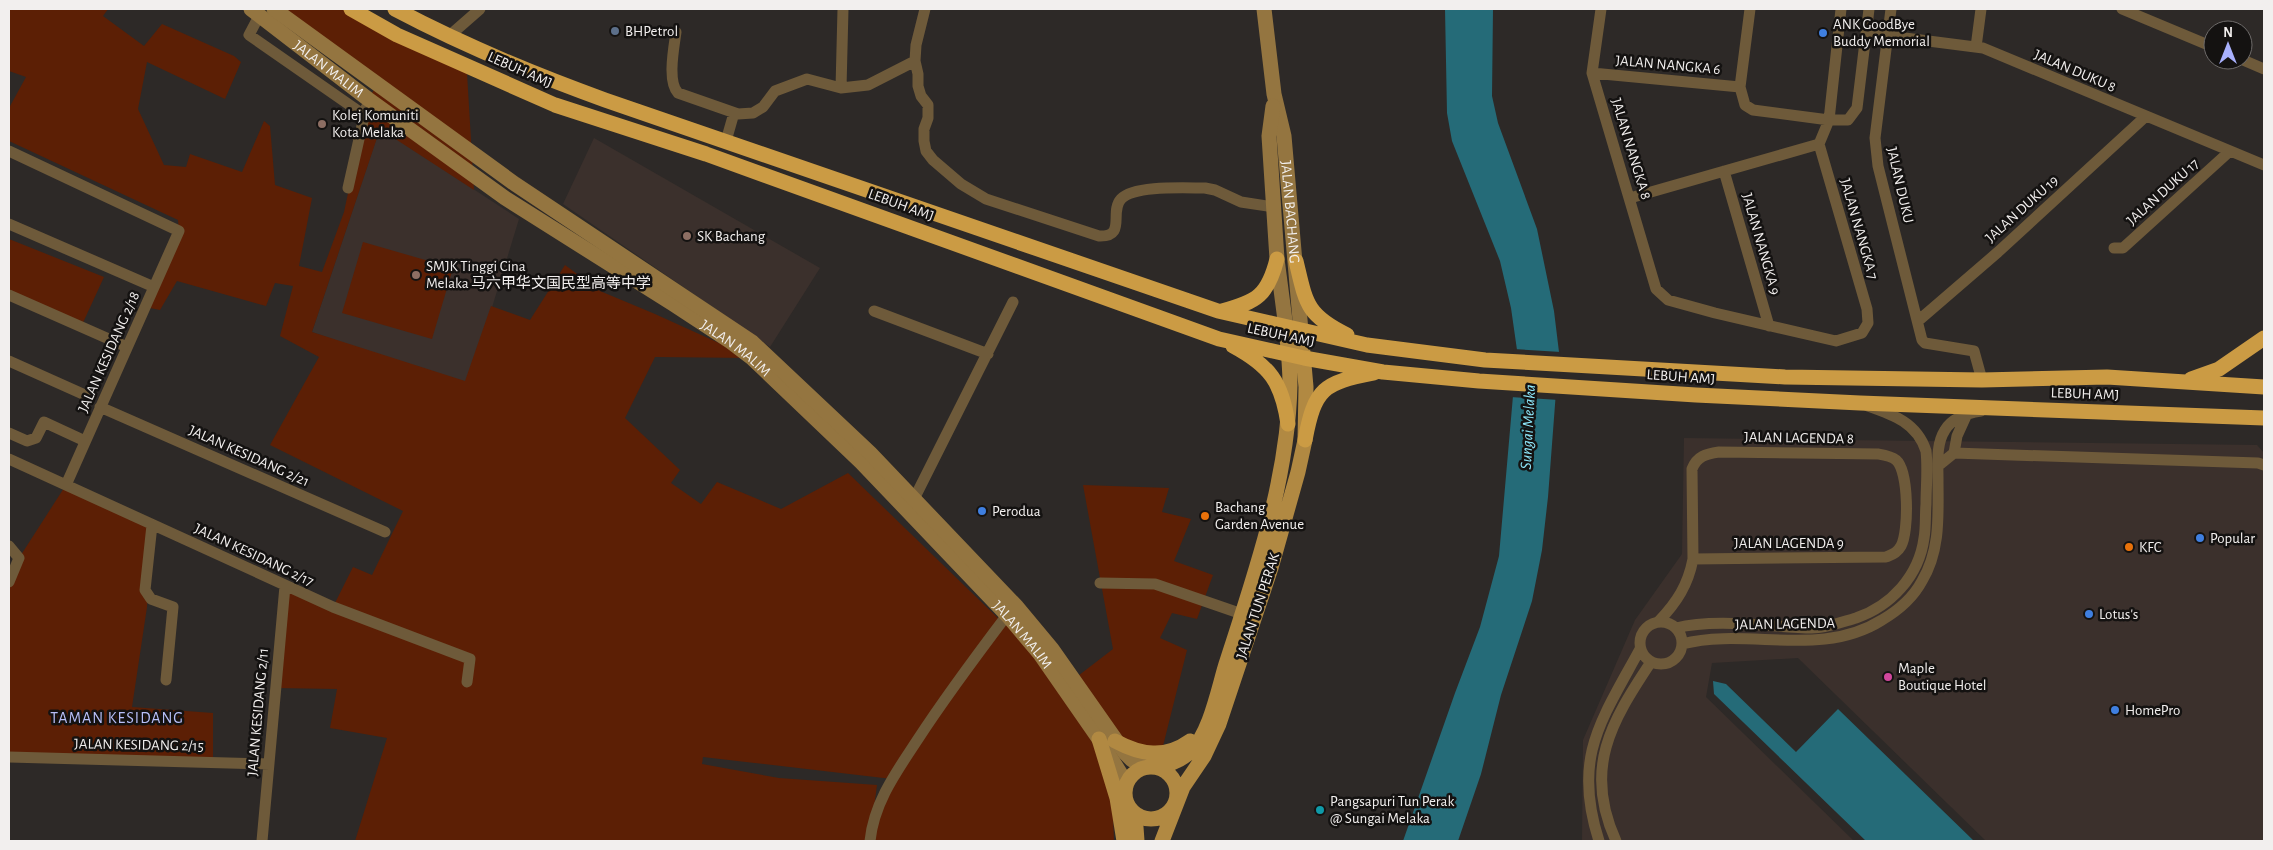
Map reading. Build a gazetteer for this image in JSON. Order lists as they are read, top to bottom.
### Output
{
  "streets": {
    "highway": ["LEBUH AMJ"],
    "main road": ["JALAN MALIM", "JALAN BACHANG", "JALAN TUN PERAK"],
    "street": [
      "JALAN NANGKA 6",
      "JALAN DUKU 8",
      "JALAN NANGKA 8",
      "JALAN DUKU",
      "JALAN DUKU 17",
      "JALAN DUKU 19",
      "JALAN NANGKA 7",
      "JALAN NANGKA 9",
      "JALAN KESIDANG 2/18",
      "JALAN LAGENDA 8",
      "JALAN KESIDANG 2/21",
      "JALAN LAGENDA 9",
      "JALAN KESIDANG 2/17",
      "JALAN LAGENDA",
      "JALAN KESIDANG 2/11",
      "JALAN KESIDANG 2/15"
    ]
  },
  "crossings": [
    ["JALAN NANGKA 6", "JALAN NANGKA 8"],
    ["JALAN MALIM", "JALAN TUN PERAK"],
    ["LEBUH AMJ", "JALAN DUKU"],
    ["LEBUH AMJ", "JALAN BACHANG"],
    ["LEBUH AMJ", "JALAN TUN PERAK"],
    ["LEBUH AMJ", "JALAN LAGENDA"],
    ["JALAN DUKU 8", "JALAN DUKU"],
    ["JALAN DUKU 8", "JALAN DUKU 17"],
    ["JALAN DUKU 8", "JALAN DUKU 19"],
    ["JALAN NANGKA 8", "JALAN NANGKA 7"],
    ["JALAN NANGKA 8", "JALAN NANGKA 9"],
    ["JALAN DUKU", "JALAN DUKU 19"],
    ["JALAN BACHANG", "JALAN TUN PERAK"],
    ["JALAN NANGKA 7", "JALAN NANGKA 9"],
    ["JALAN KESIDANG 2/18", "JALAN KESIDANG 2/21"],
    ["JALAN KESIDANG 2/18", "JALAN KESIDANG 2/17"],
    ["JALAN LAGENDA 8", "JALAN LAGENDA 9"],
    ["JALAN KESIDANG 2/17", "JALAN KESIDANG 2/11"],
    ["JALAN KESIDANG 2/11", "JALAN KESIDANG 2/15"]
  ],
  "districts": ["TAMAN KESIDANG"],
  "water": ["Sungai Melaka"],
  "places": [
    "BHPetrol",
    "ANK GoodBye Buddy Memorial",
    "Kolej Komuniti Kota Melaka",
    "SK Bachang",
    "SMJK Tinggi Cina Melaka 马六甲华文国民型高等中学",
    "Perodua",
    "Bachang Garden Avenue",
    "Popular",
    "KFC",
    "Lotus's",
    "Maple Boutique Hotel",
    "HomePro",
    "Pangsapuri Tun Perak @ Sungai Melaka"
  ],
  "north": "top"
}
